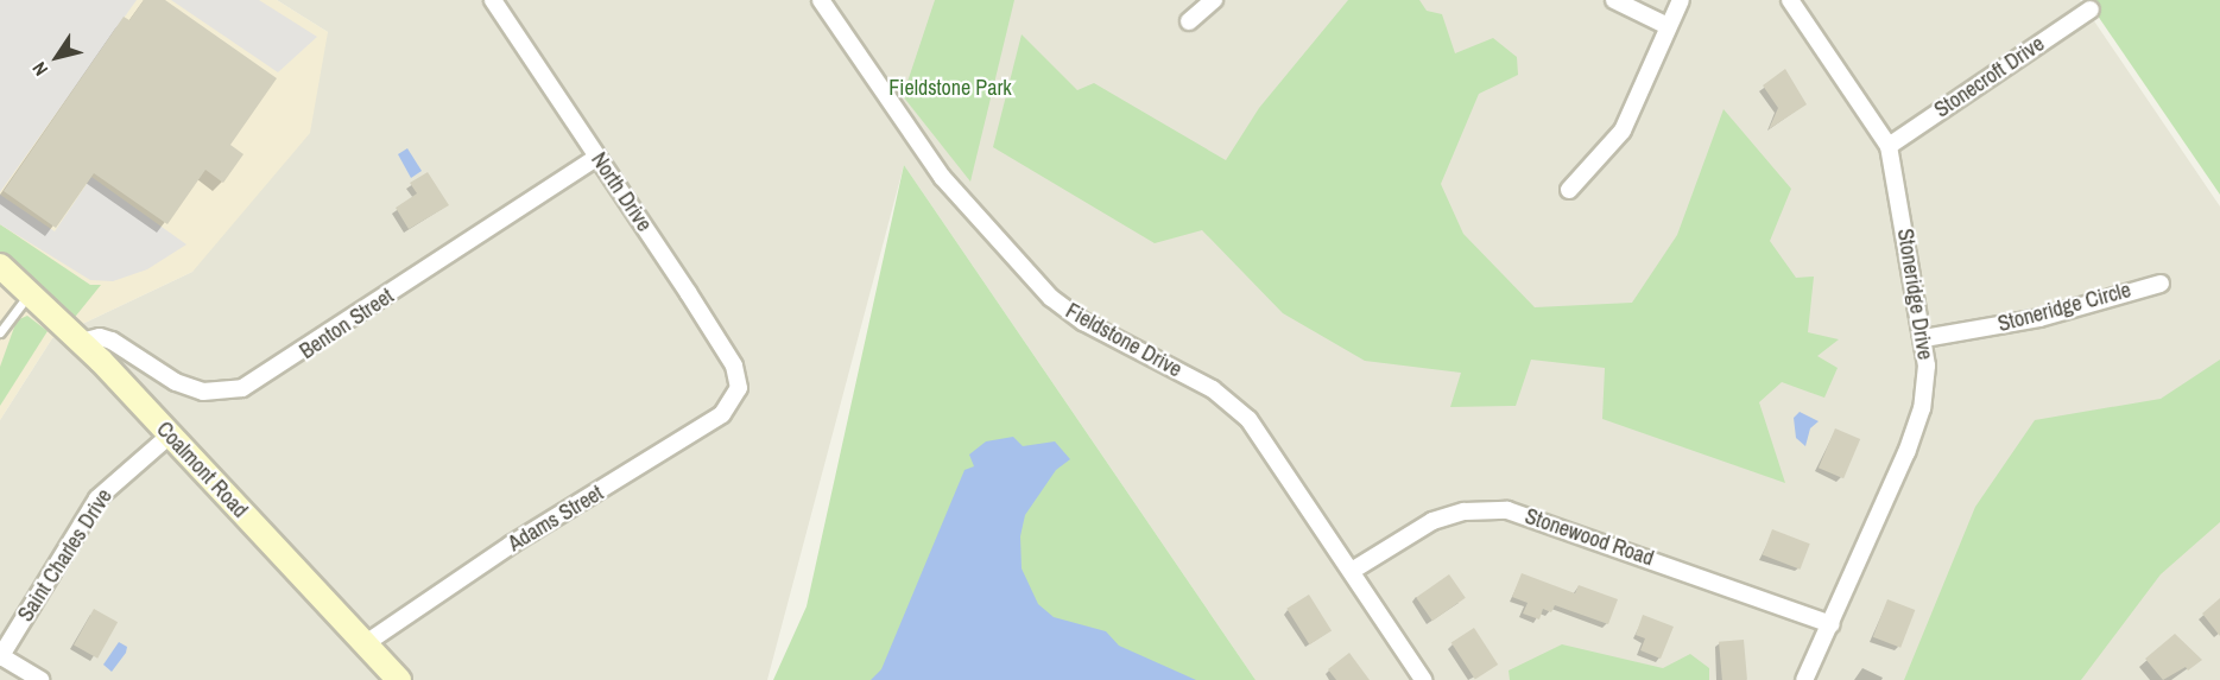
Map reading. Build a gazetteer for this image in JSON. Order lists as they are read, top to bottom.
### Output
{
  "streets": {
    "street": [
      "Stonecroft Drive",
      "North Drive",
      "Stoneridge Drive",
      "Stoneridge Circle",
      "Benton Street",
      "Fieldstone Drive",
      "Coalmont Road",
      "Adams Street",
      "Stonewood Road",
      "Saint Charles Drive"
    ]
  },
  "crossings": [
    ["Stonecroft Drive", "Stoneridge Drive"],
    ["North Drive", "Benton Street"],
    ["North Drive", "Adams Street"],
    ["Stoneridge Drive", "Stoneridge Circle"],
    ["Stoneridge Drive", "Stonewood Road"],
    ["Benton Street", "Coalmont Road"],
    ["Fieldstone Drive", "Stonewood Road"],
    ["Coalmont Road", "Adams Street"],
    ["Coalmont Road", "Saint Charles Drive"]
  ],
  "parks": ["Fieldstone Park"],
  "north": "bottom left"
}
